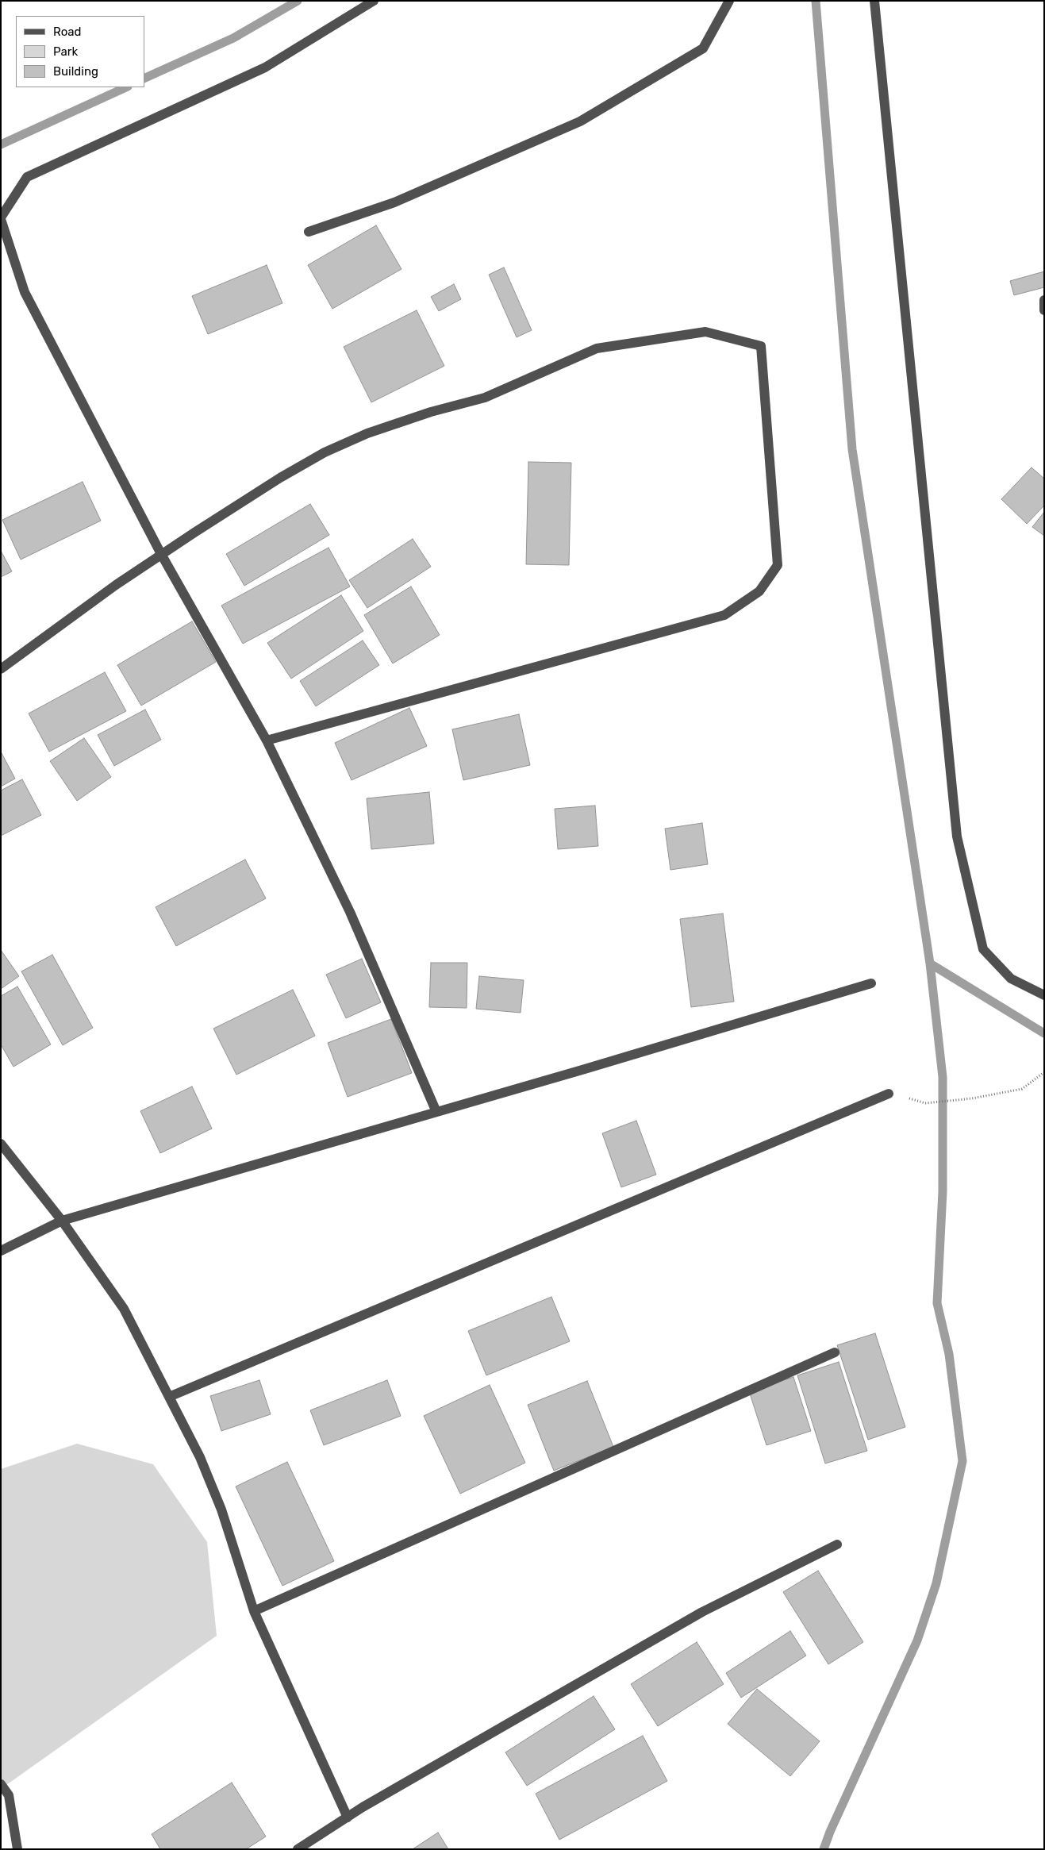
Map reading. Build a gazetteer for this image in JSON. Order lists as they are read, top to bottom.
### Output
{
  "legend": ["Road", "Park", "Building"]
}
